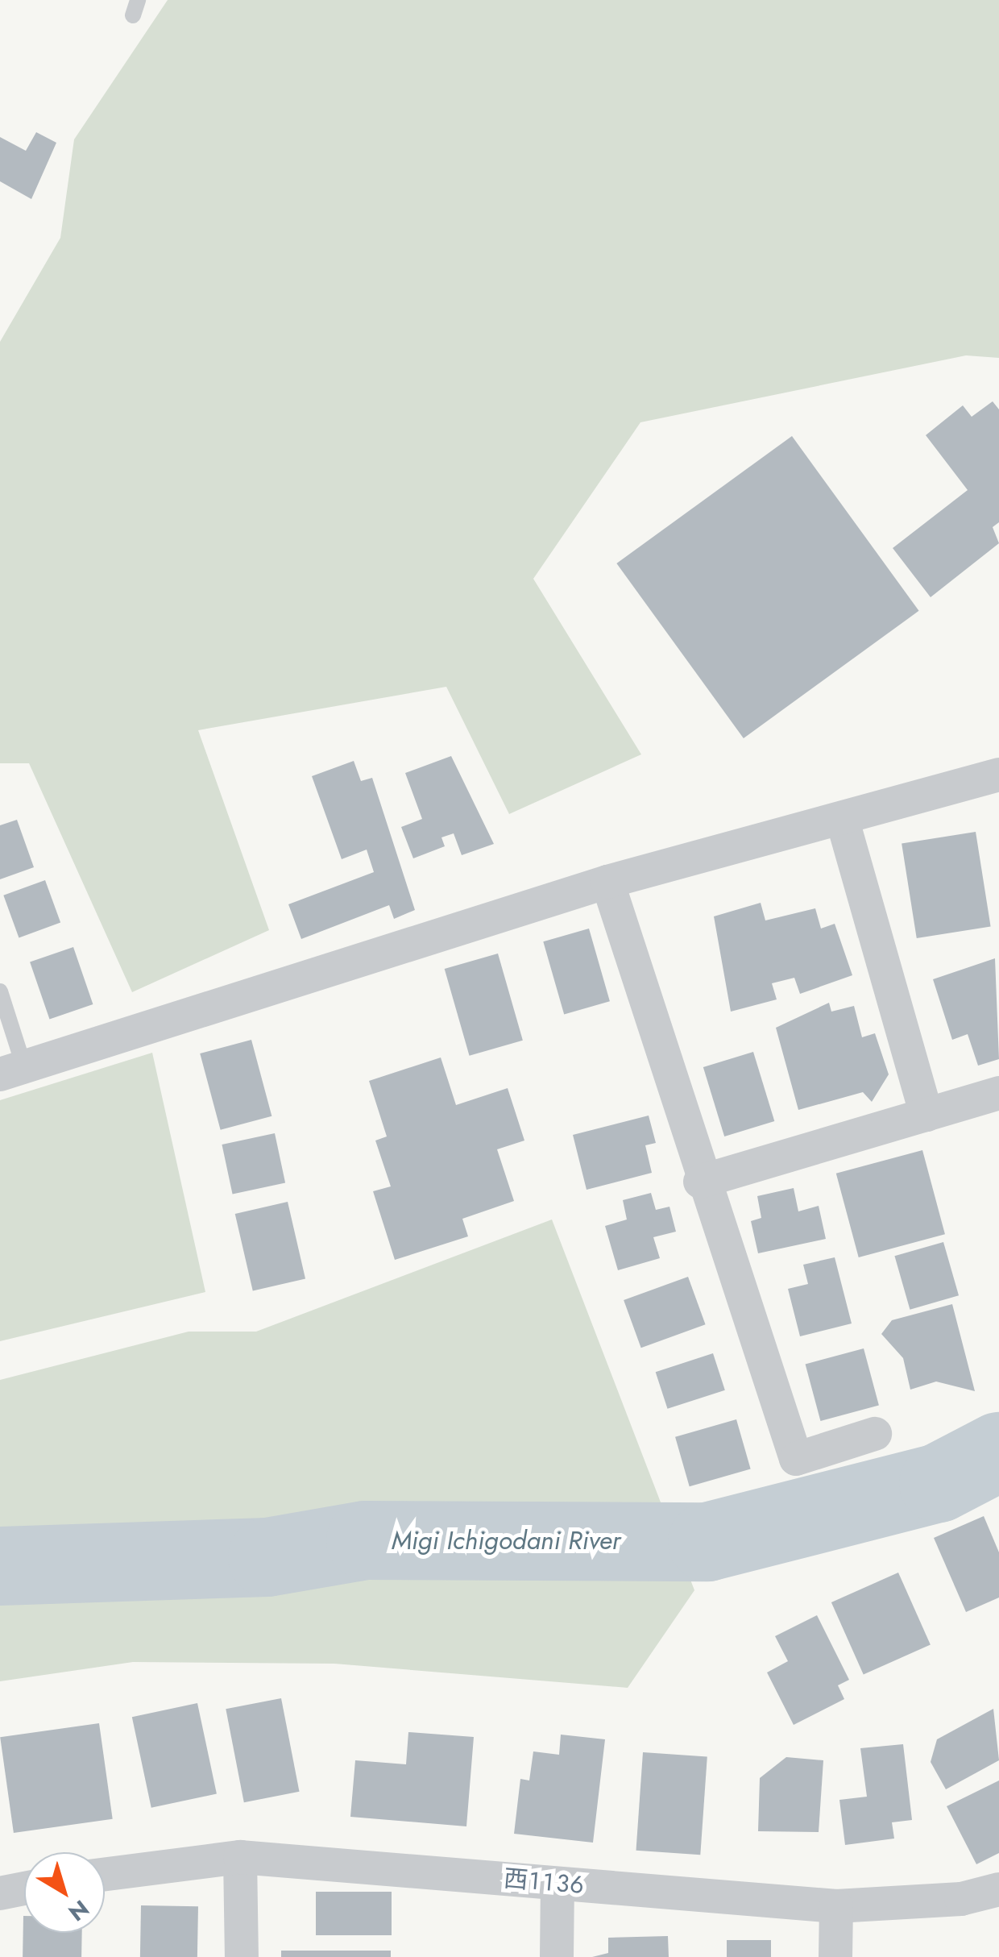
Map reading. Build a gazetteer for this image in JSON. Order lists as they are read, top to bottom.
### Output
{
  "streets": {
    "street": ["西１１３６"]
  },
  "water": ["Migi Ichigodani River"],
  "north": "bottom right"
}
